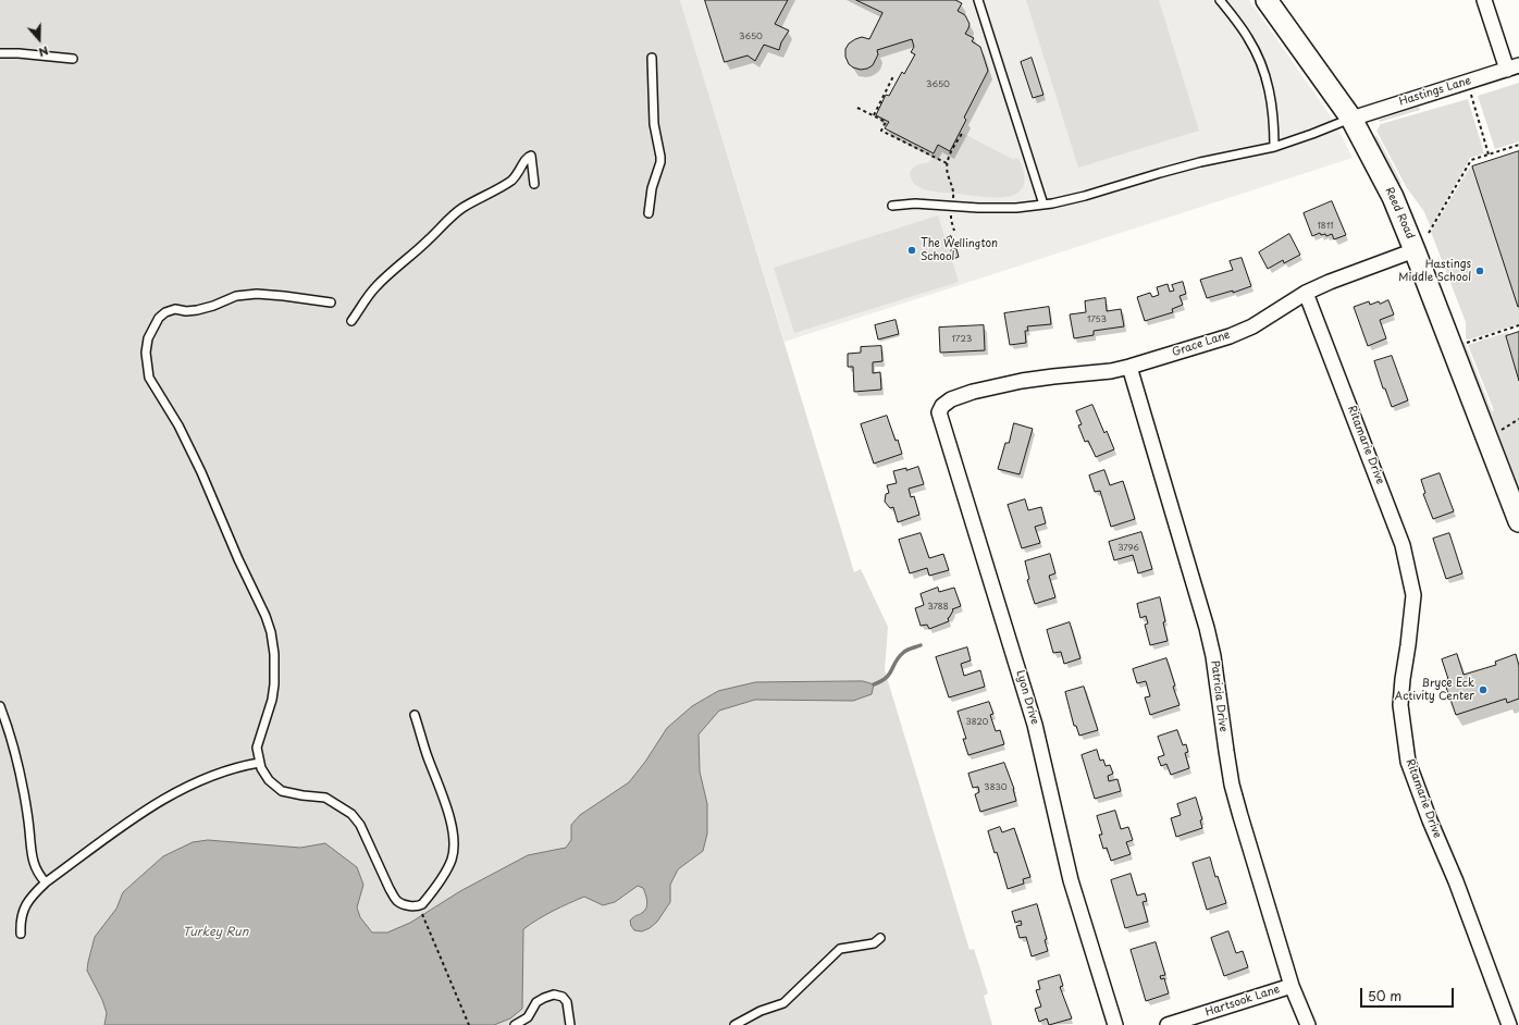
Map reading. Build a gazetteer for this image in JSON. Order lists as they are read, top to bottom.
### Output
{
  "streets": {
    "main road": ["Reed Road"],
    "street": [
      "Hastings Lane",
      "Grace Lane",
      "Ritamarie Drive",
      "Patricia Drive",
      "Lyon Drive",
      "Hartsook Lane"
    ]
  },
  "crossings": [
    ["Hastings Lane", "Reed Road"],
    ["Reed Road", "Grace Lane"],
    ["Grace Lane", "Ritamarie Drive"],
    ["Grace Lane", "Patricia Drive"],
    ["Grace Lane", "Lyon Drive"],
    ["Patricia Drive", "Hartsook Lane"]
  ],
  "water": ["Turkey Run"],
  "places": ["The Wellington School", "Hastings Middle School", "Bryce Eck Activity Center"],
  "house_numbers": [
    "3650",
    "3650",
    "1811",
    "1753",
    "1723",
    "3796",
    "3788",
    "3820",
    "3830"
  ],
  "scale_bar": "50 m",
  "north": "bottom"
}
